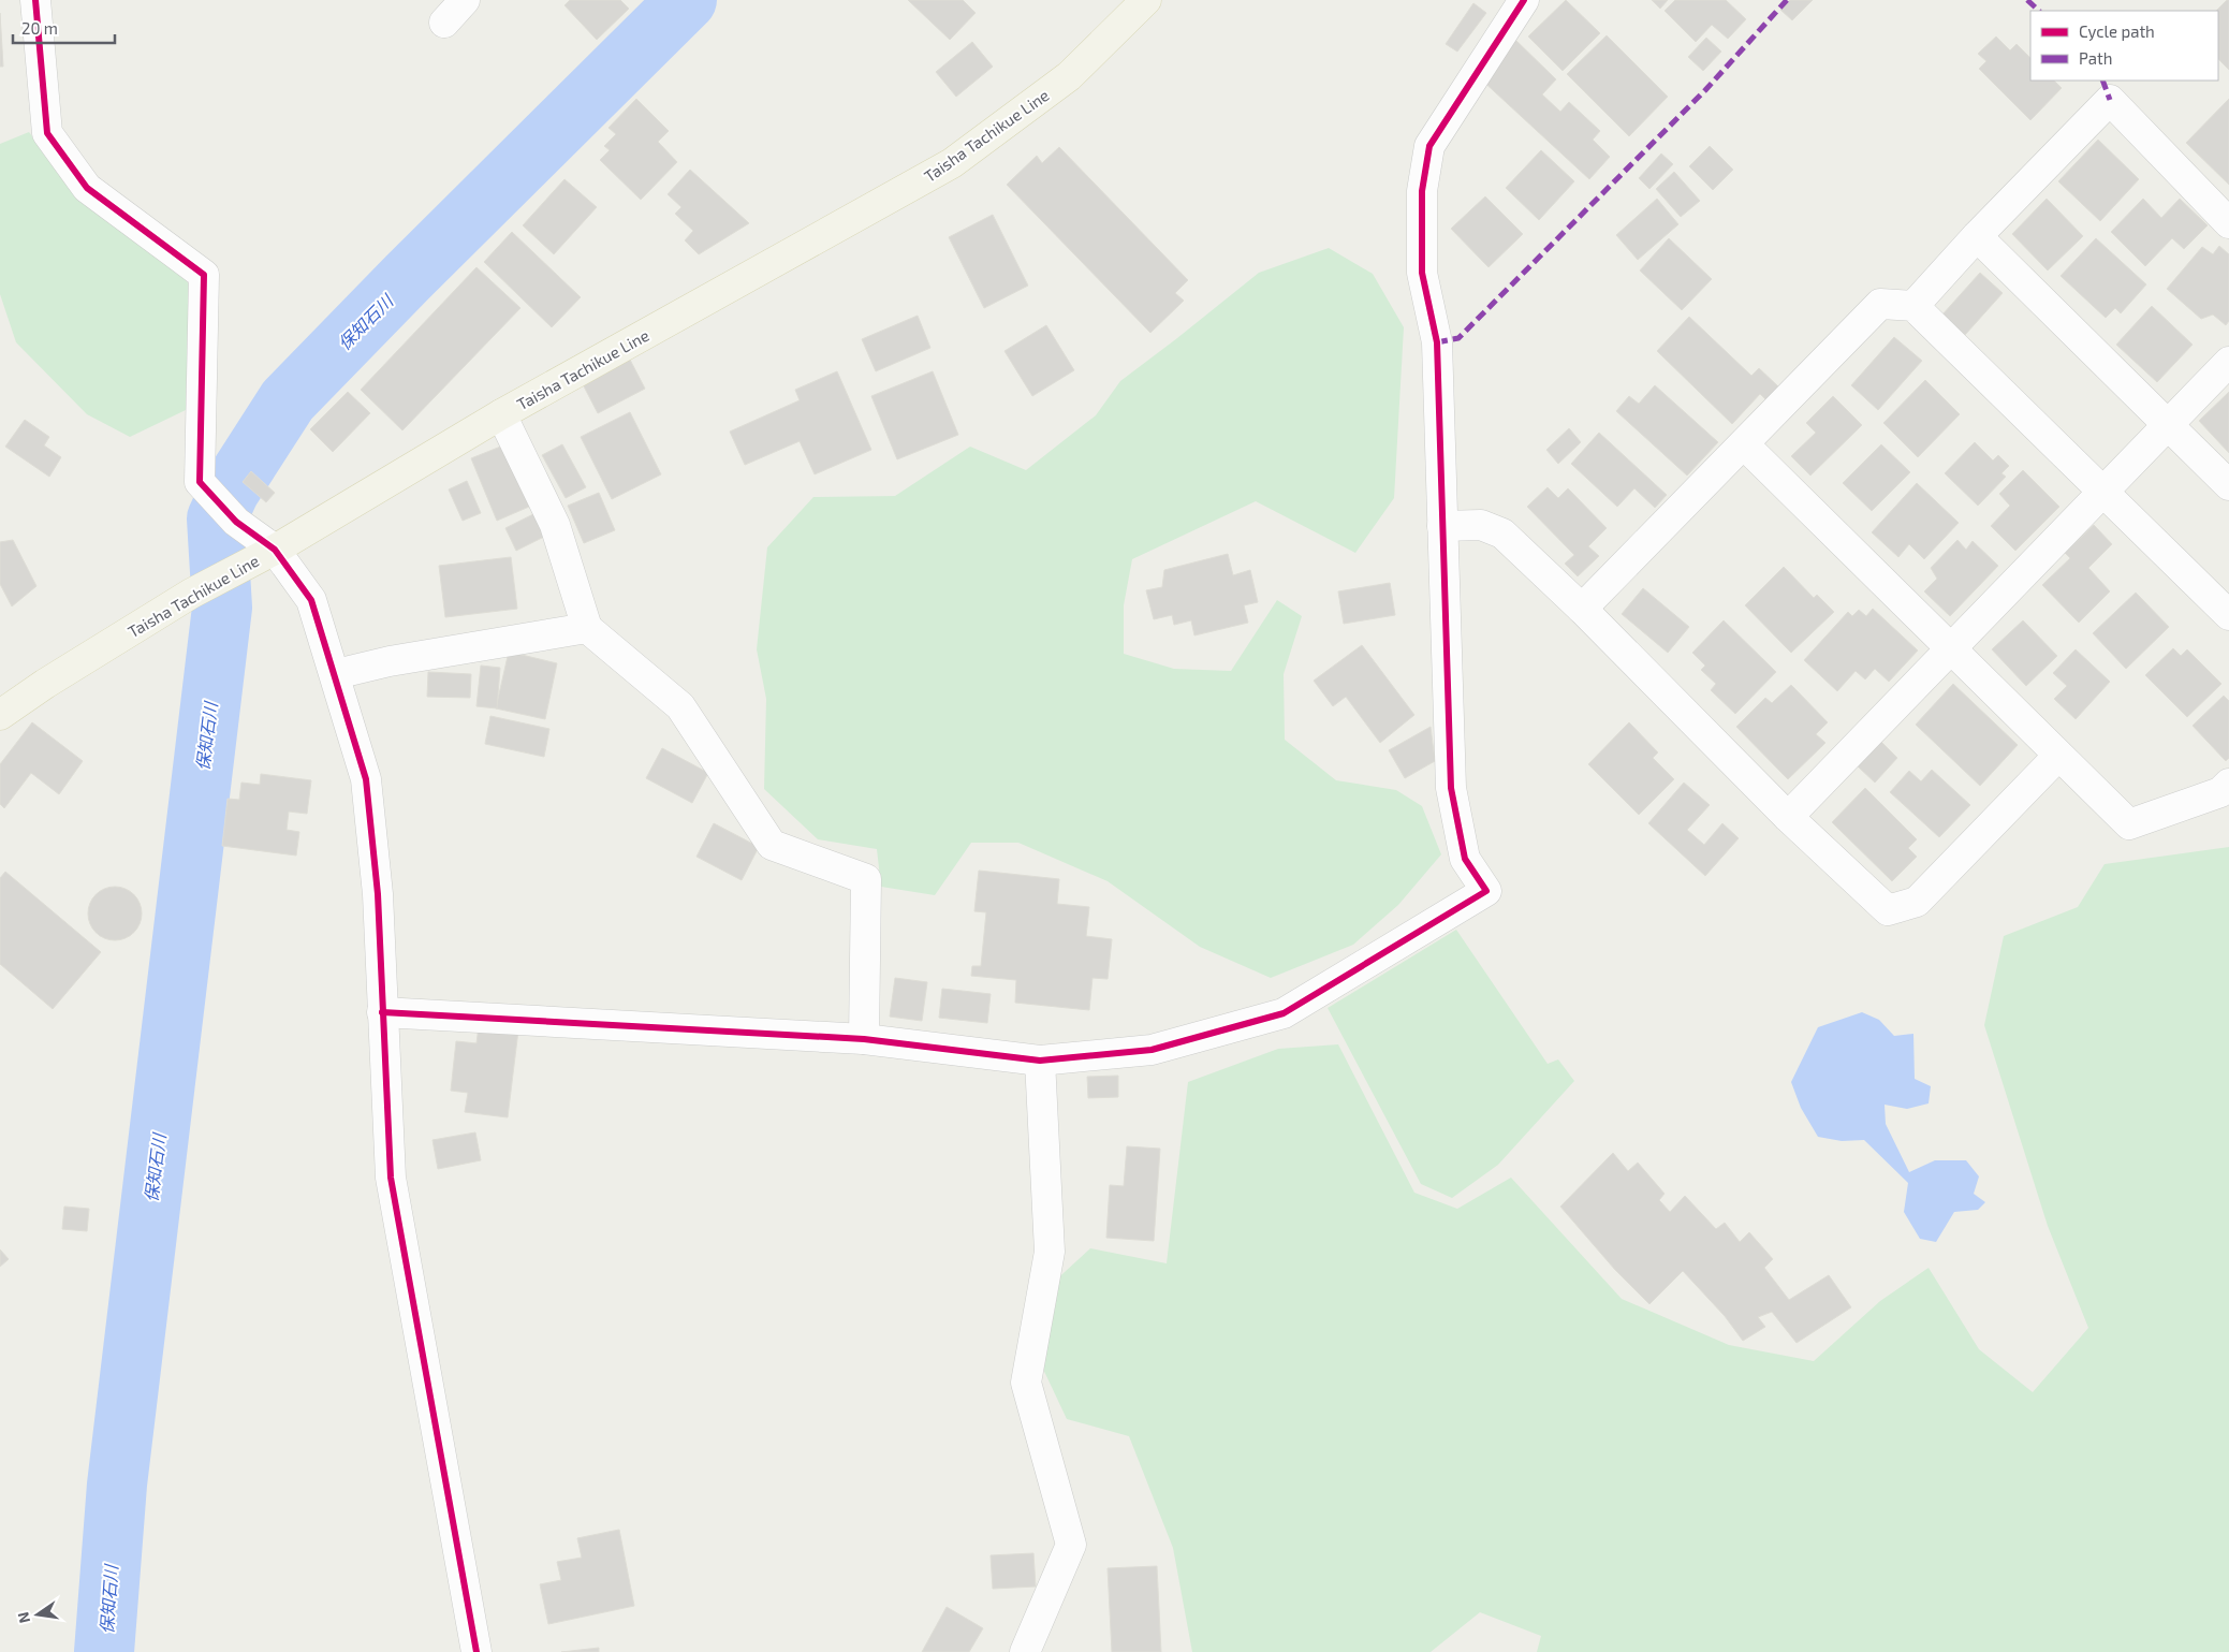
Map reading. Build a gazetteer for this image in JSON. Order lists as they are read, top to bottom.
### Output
{
  "streets": {
    "main road": ["Taisha Tachikue Line"]
  },
  "water": ["保知石川"],
  "legend": ["Cycle path", "Path"],
  "scale_bar": "20 m",
  "north": "left"
}
